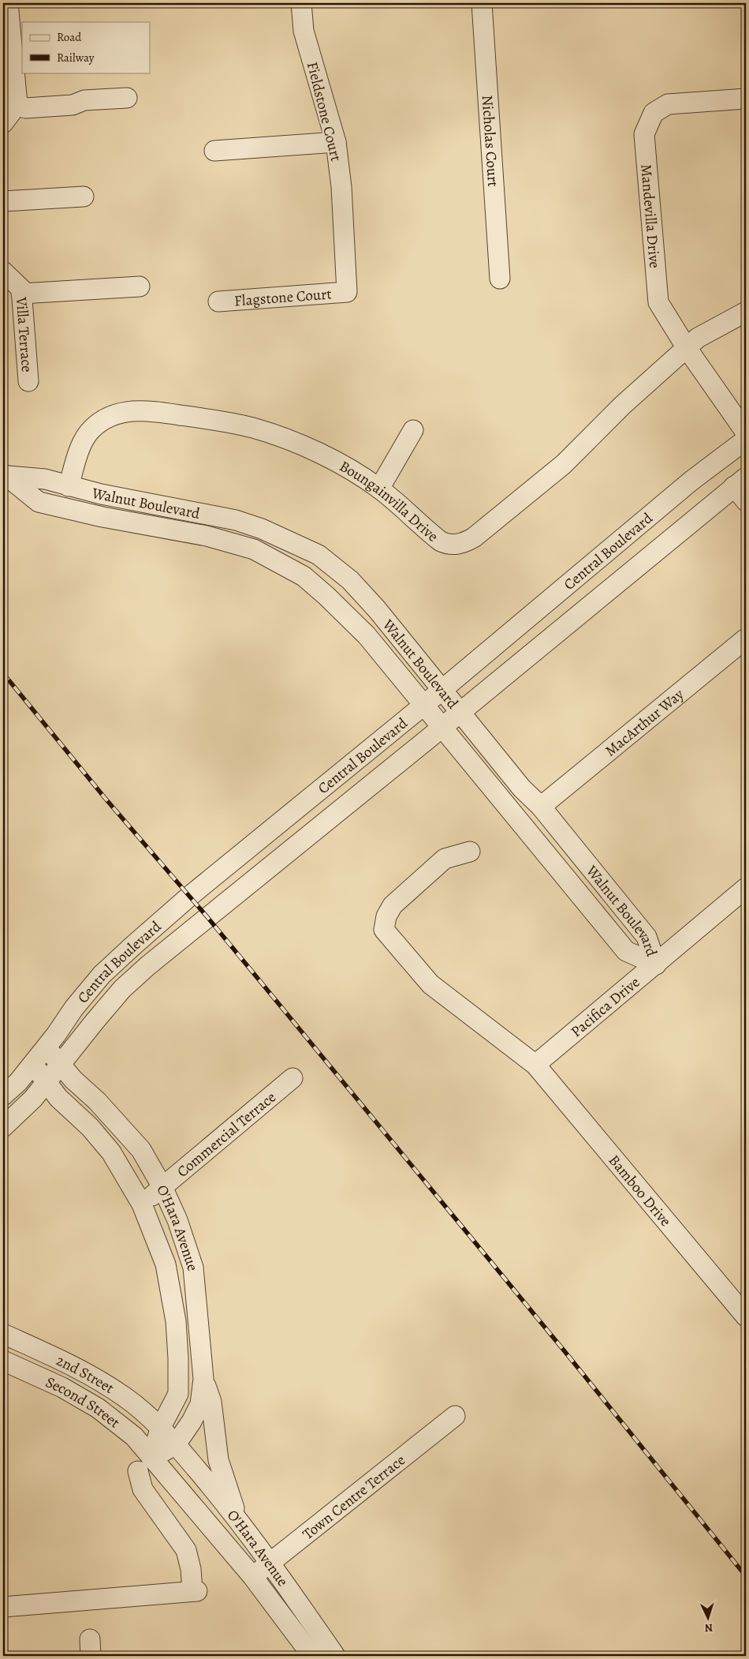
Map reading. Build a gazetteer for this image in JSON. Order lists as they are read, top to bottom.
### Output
{
  "streets": {
    "street": [
      "Fieldstone Court",
      "Nicholas Court",
      "Mandevilla Drive",
      "Flagstone Court",
      "Villa Terrace",
      "Walnut Boulevard",
      "Boungainvilla Drive",
      "Central Boulevard",
      "MacArthur Way",
      "Pacifica Drive",
      "Commercial Terrace",
      "Bamboo Drive",
      "O'Hara Avenue",
      "2nd Street",
      "Second Street",
      "Town Centre Terrace"
    ]
  },
  "crossings": [
    ["Fieldstone Court", "Flagstone Court"],
    ["Mandevilla Drive", "Boungainvilla Drive"],
    ["Walnut Boulevard", "Boungainvilla Drive"],
    ["Walnut Boulevard", "Central Boulevard"],
    ["Walnut Boulevard", "MacArthur Way"],
    ["Walnut Boulevard", "Pacifica Drive"],
    ["Central Boulevard", "O'Hara Avenue"],
    ["Pacifica Drive", "Bamboo Drive"],
    ["Commercial Terrace", "O'Hara Avenue"],
    ["O'Hara Avenue", "2nd Street"],
    ["O'Hara Avenue", "Second Street"],
    ["O'Hara Avenue", "Town Centre Terrace"]
  ],
  "legend": ["Road", "Railway"],
  "north": "bottom"
}
